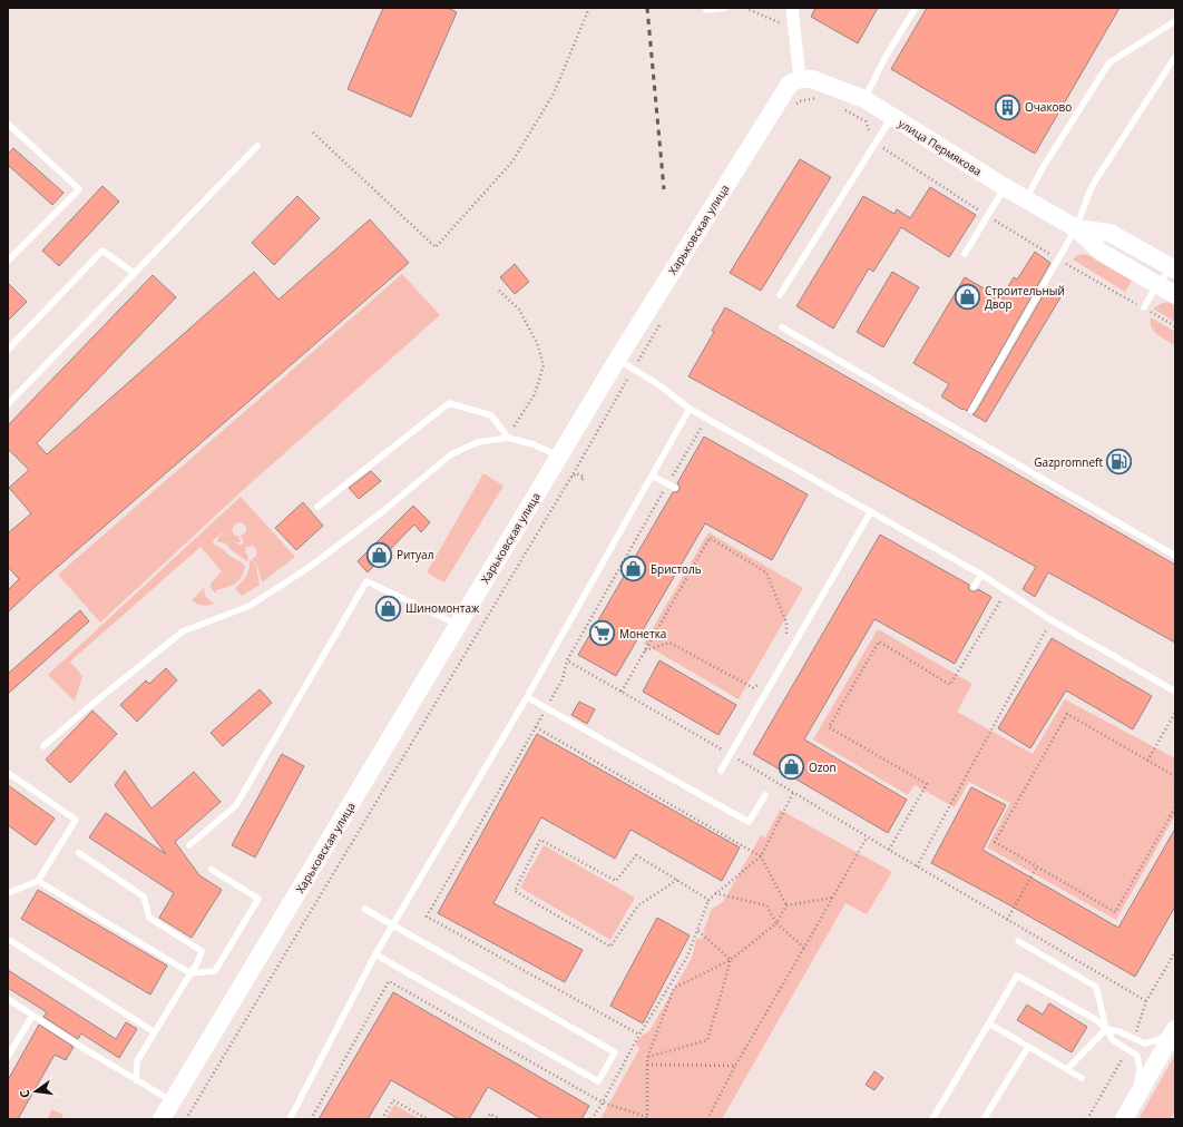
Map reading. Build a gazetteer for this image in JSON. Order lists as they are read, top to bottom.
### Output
{
  "streets": {
    "street": ["улица Пермякова", "Харьковская улица"]
  },
  "crossings": [
    ["улица Пермякова", "Харьковская улица"]
  ],
  "places": {
    "building": ["Очаково"],
    "shop": [
      "Строительный Двор",
      "Ритуал",
      "Бристоль",
      "Шиномонтаж",
      "Ozon"
    ],
    "fuel station": ["Gazpromneft"],
    "supermarket": ["Монетка"]
  },
  "north": "left"
}
